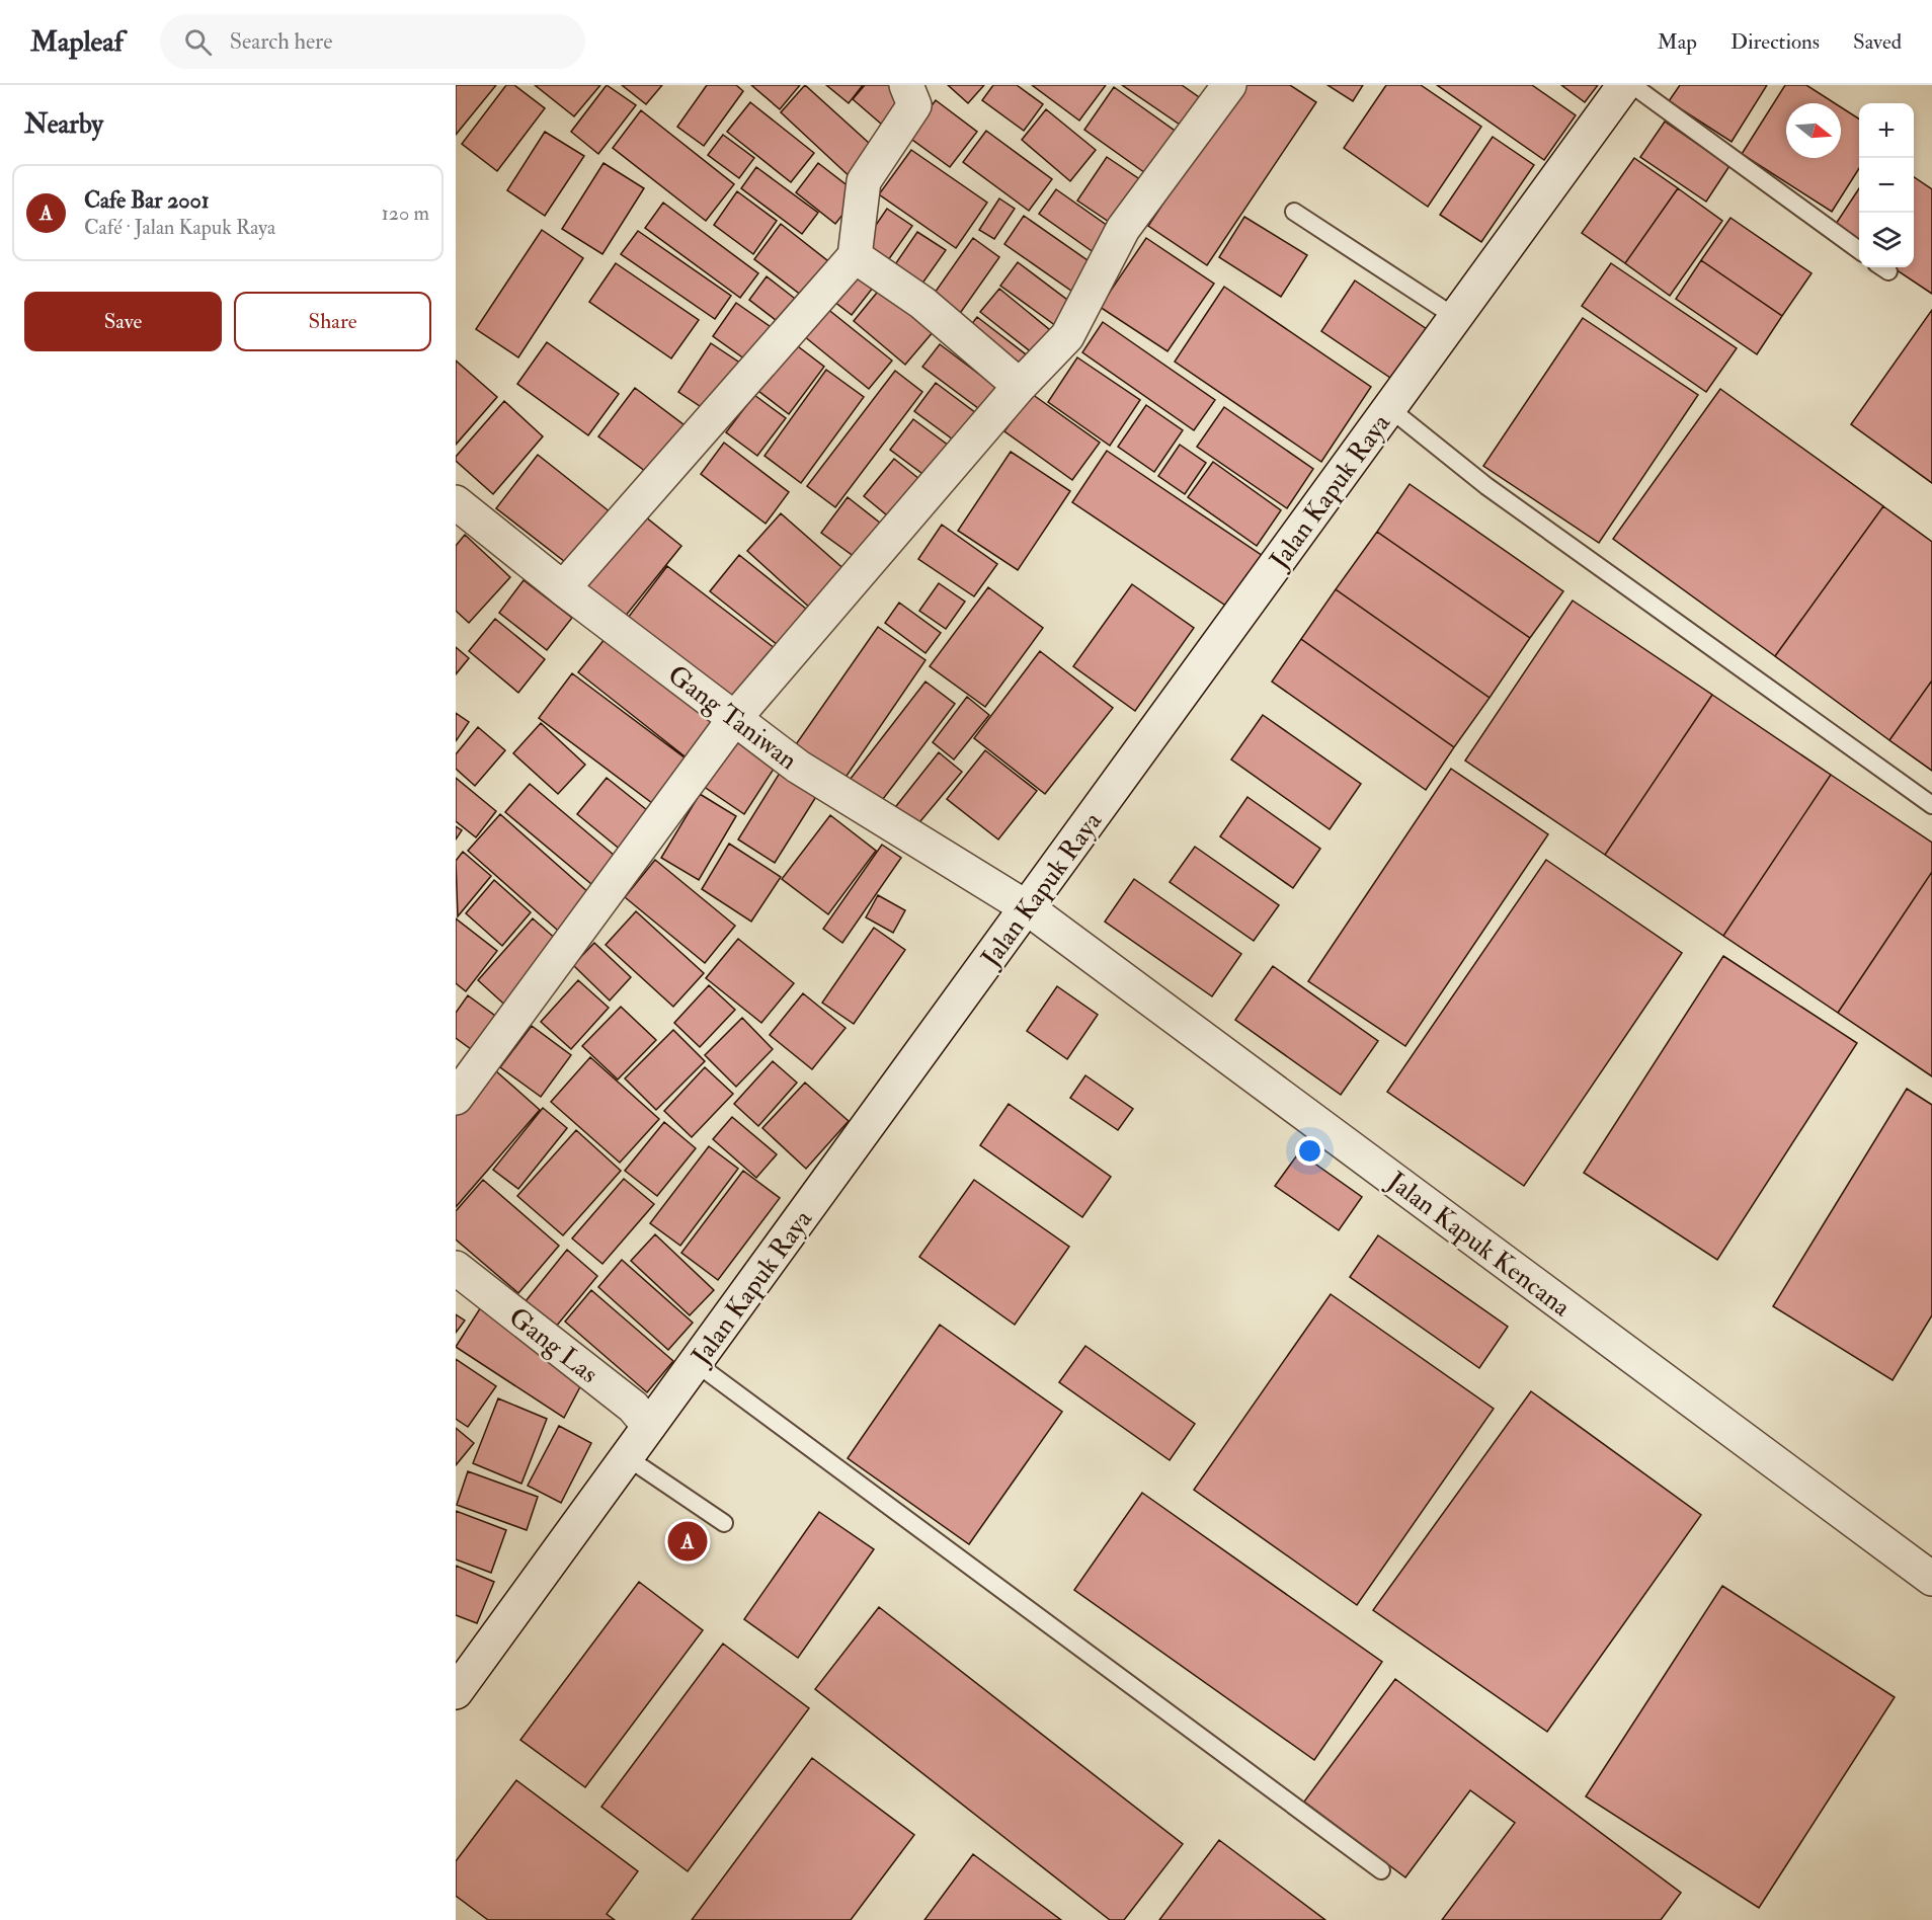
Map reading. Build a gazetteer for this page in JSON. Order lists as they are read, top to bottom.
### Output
{
  "streets": {
    "street": [
      "Jalan Kapuk Raya",
      "Gang Taniwan",
      "Jalan Kapuk Kencana",
      "Gang Las"
    ]
  },
  "crossings": [
    ["Jalan Kapuk Raya", "Gang Taniwan"],
    ["Jalan Kapuk Raya", "Jalan Kapuk Kencana"],
    ["Jalan Kapuk Raya", "Gang Las"],
    ["Gang Taniwan", "Jalan Kapuk Kencana"]
  ],
  "north": "right",
  "page": {
    "header": "Mapleaf",
    "search": "Search here",
    "nav": ["Map", "Directions", "Saved"],
    "heading": "Nearby",
    "map_buttons": ["+", "−"],
    "list": [
      {
        "mark": "A",
        "name": "Cafe Bar 2001",
        "note": "Café · Jalan Kapuk Raya",
        "value": "120 m"
      }
    ],
    "buttons": ["Save", "Share"],
    "pins": "A"
  }
}
